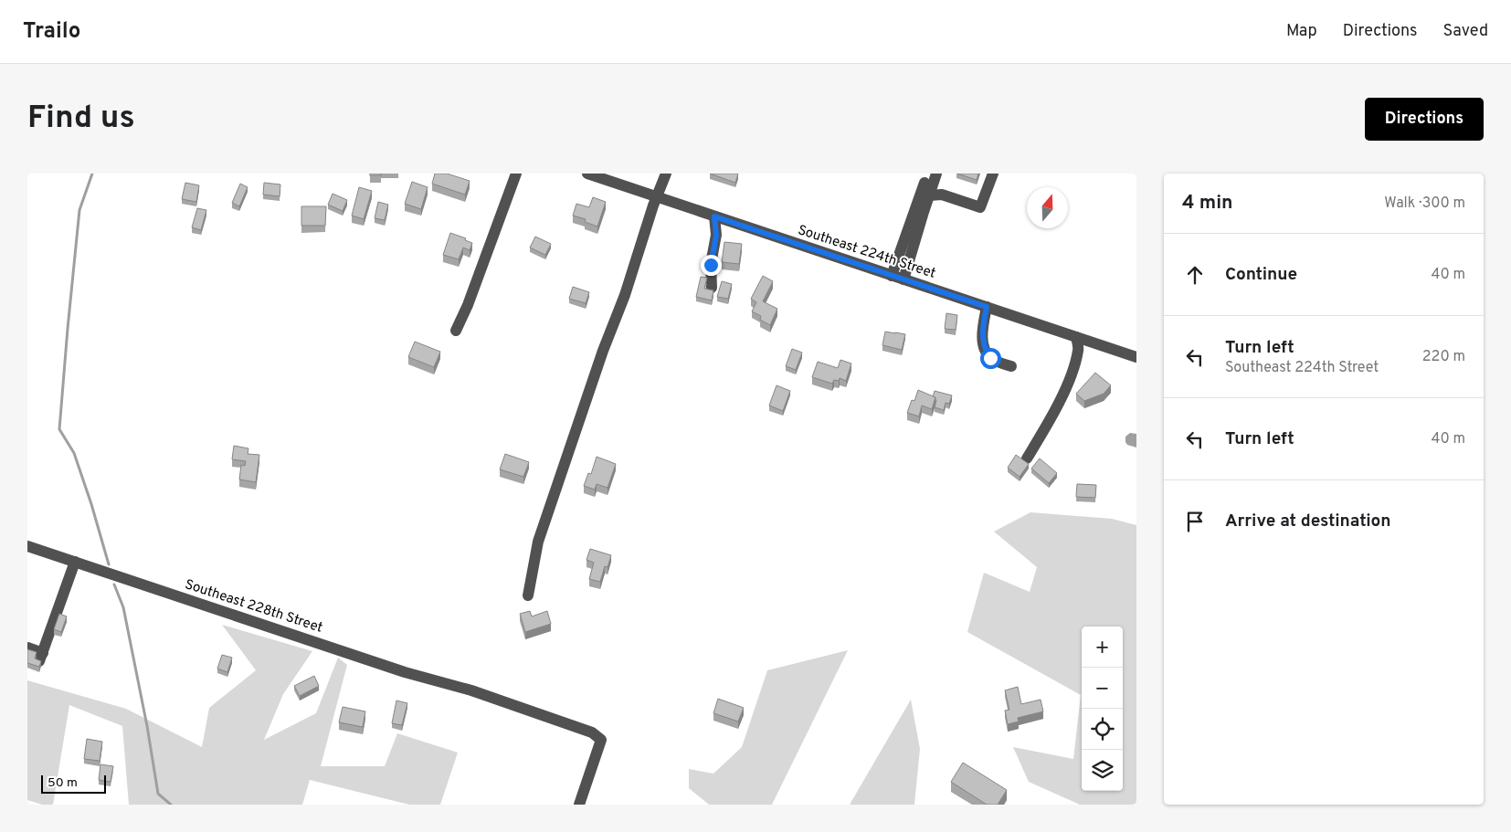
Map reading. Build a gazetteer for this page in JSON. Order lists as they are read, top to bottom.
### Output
{
  "streets": {
    "street": ["Southeast 224th Street", "Southeast 228th Street"]
  },
  "scale_bar": "50 m",
  "north": "top",
  "page": {
    "header": "Trailo",
    "nav": ["Map", "Directions", "Saved"],
    "buttons": "Directions",
    "title": "Find us",
    "heading": ["4 min", "Walk · 300 m"],
    "list": [
      ["Continue", "40 m"],
      ["Turn left", "Southeast 224th Street", "220 m"],
      ["Turn left", "40 m"],
      "Arrive at destination"
    ],
    "map_buttons": ["+", "−"],
    "scale": "50 m"
  }
}
